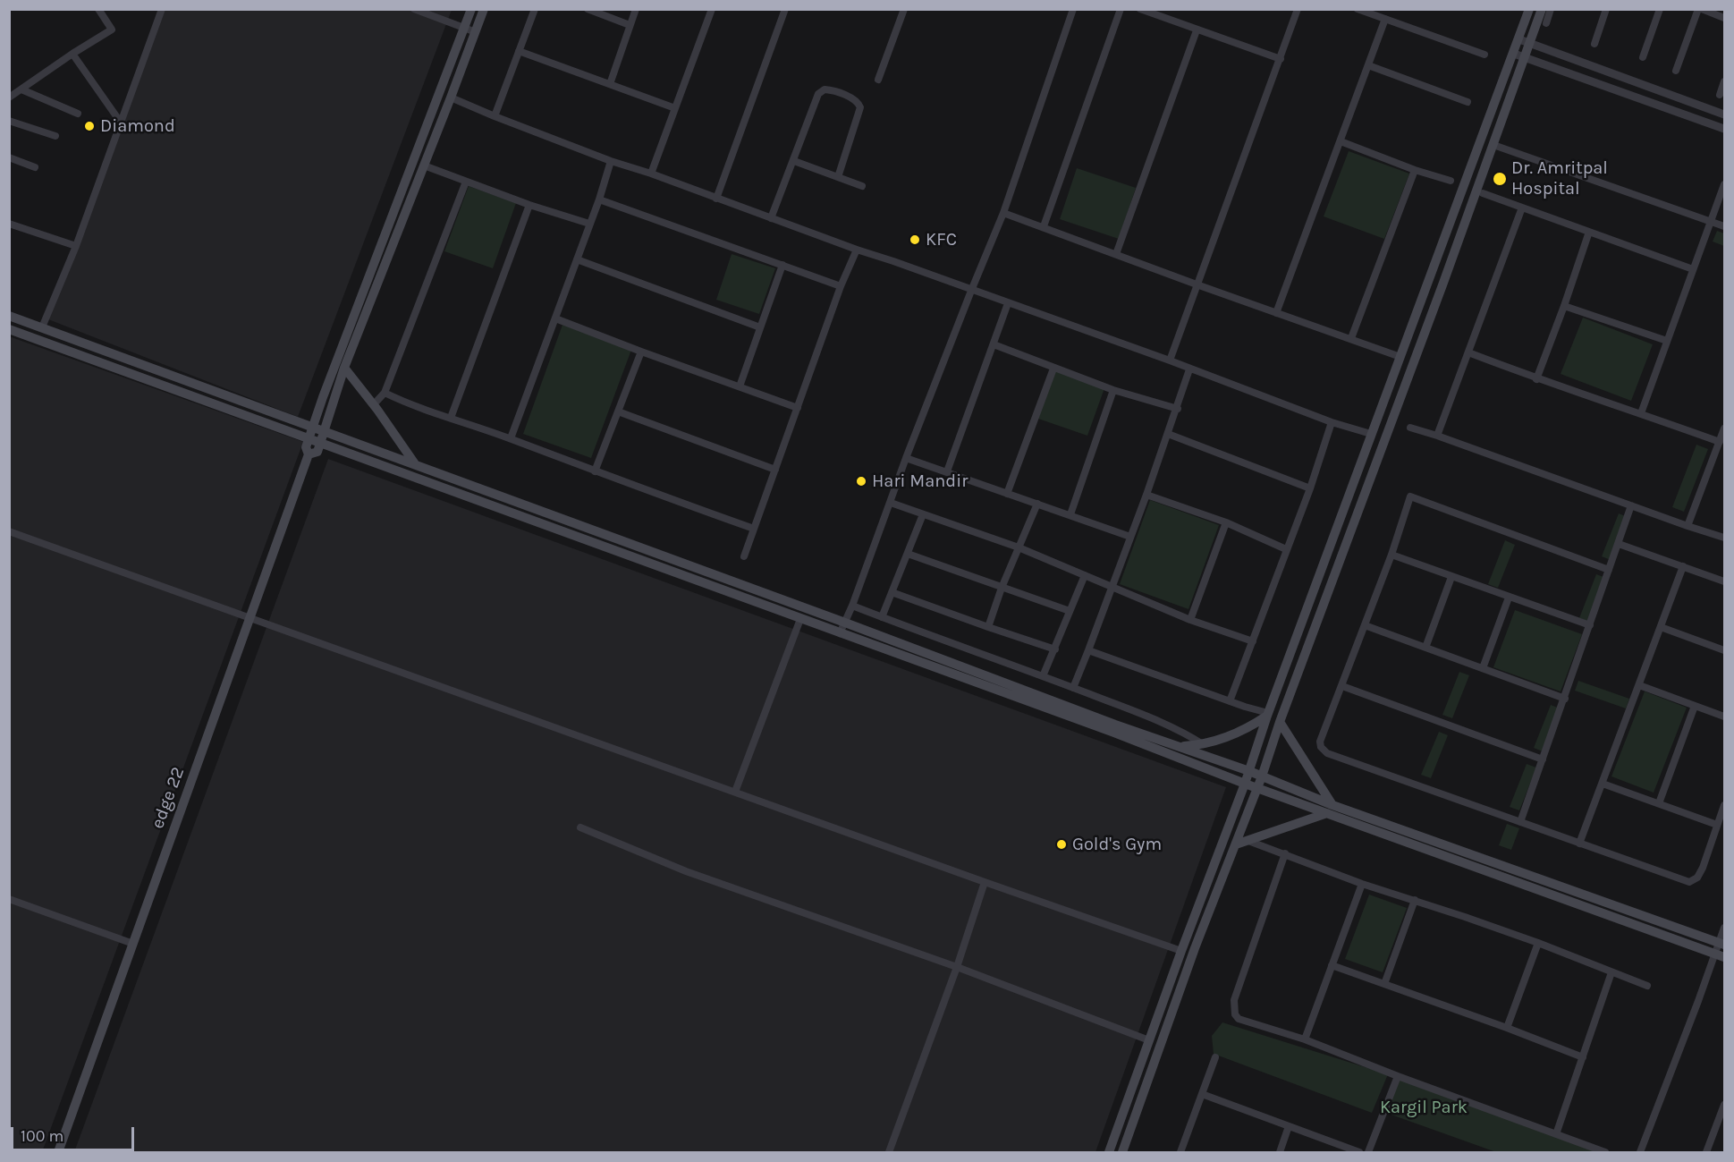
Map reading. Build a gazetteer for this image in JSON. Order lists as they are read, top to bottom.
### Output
{
  "streets": {
    "main road": ["edge 22"]
  },
  "parks": ["Kargil Park"],
  "places": [
    "Diamond",
    "Dr. Amritpal Hospital",
    "KFC",
    "Hari Mandir",
    "Gold's Gym"
  ],
  "scale_bar": "100 m"
}
